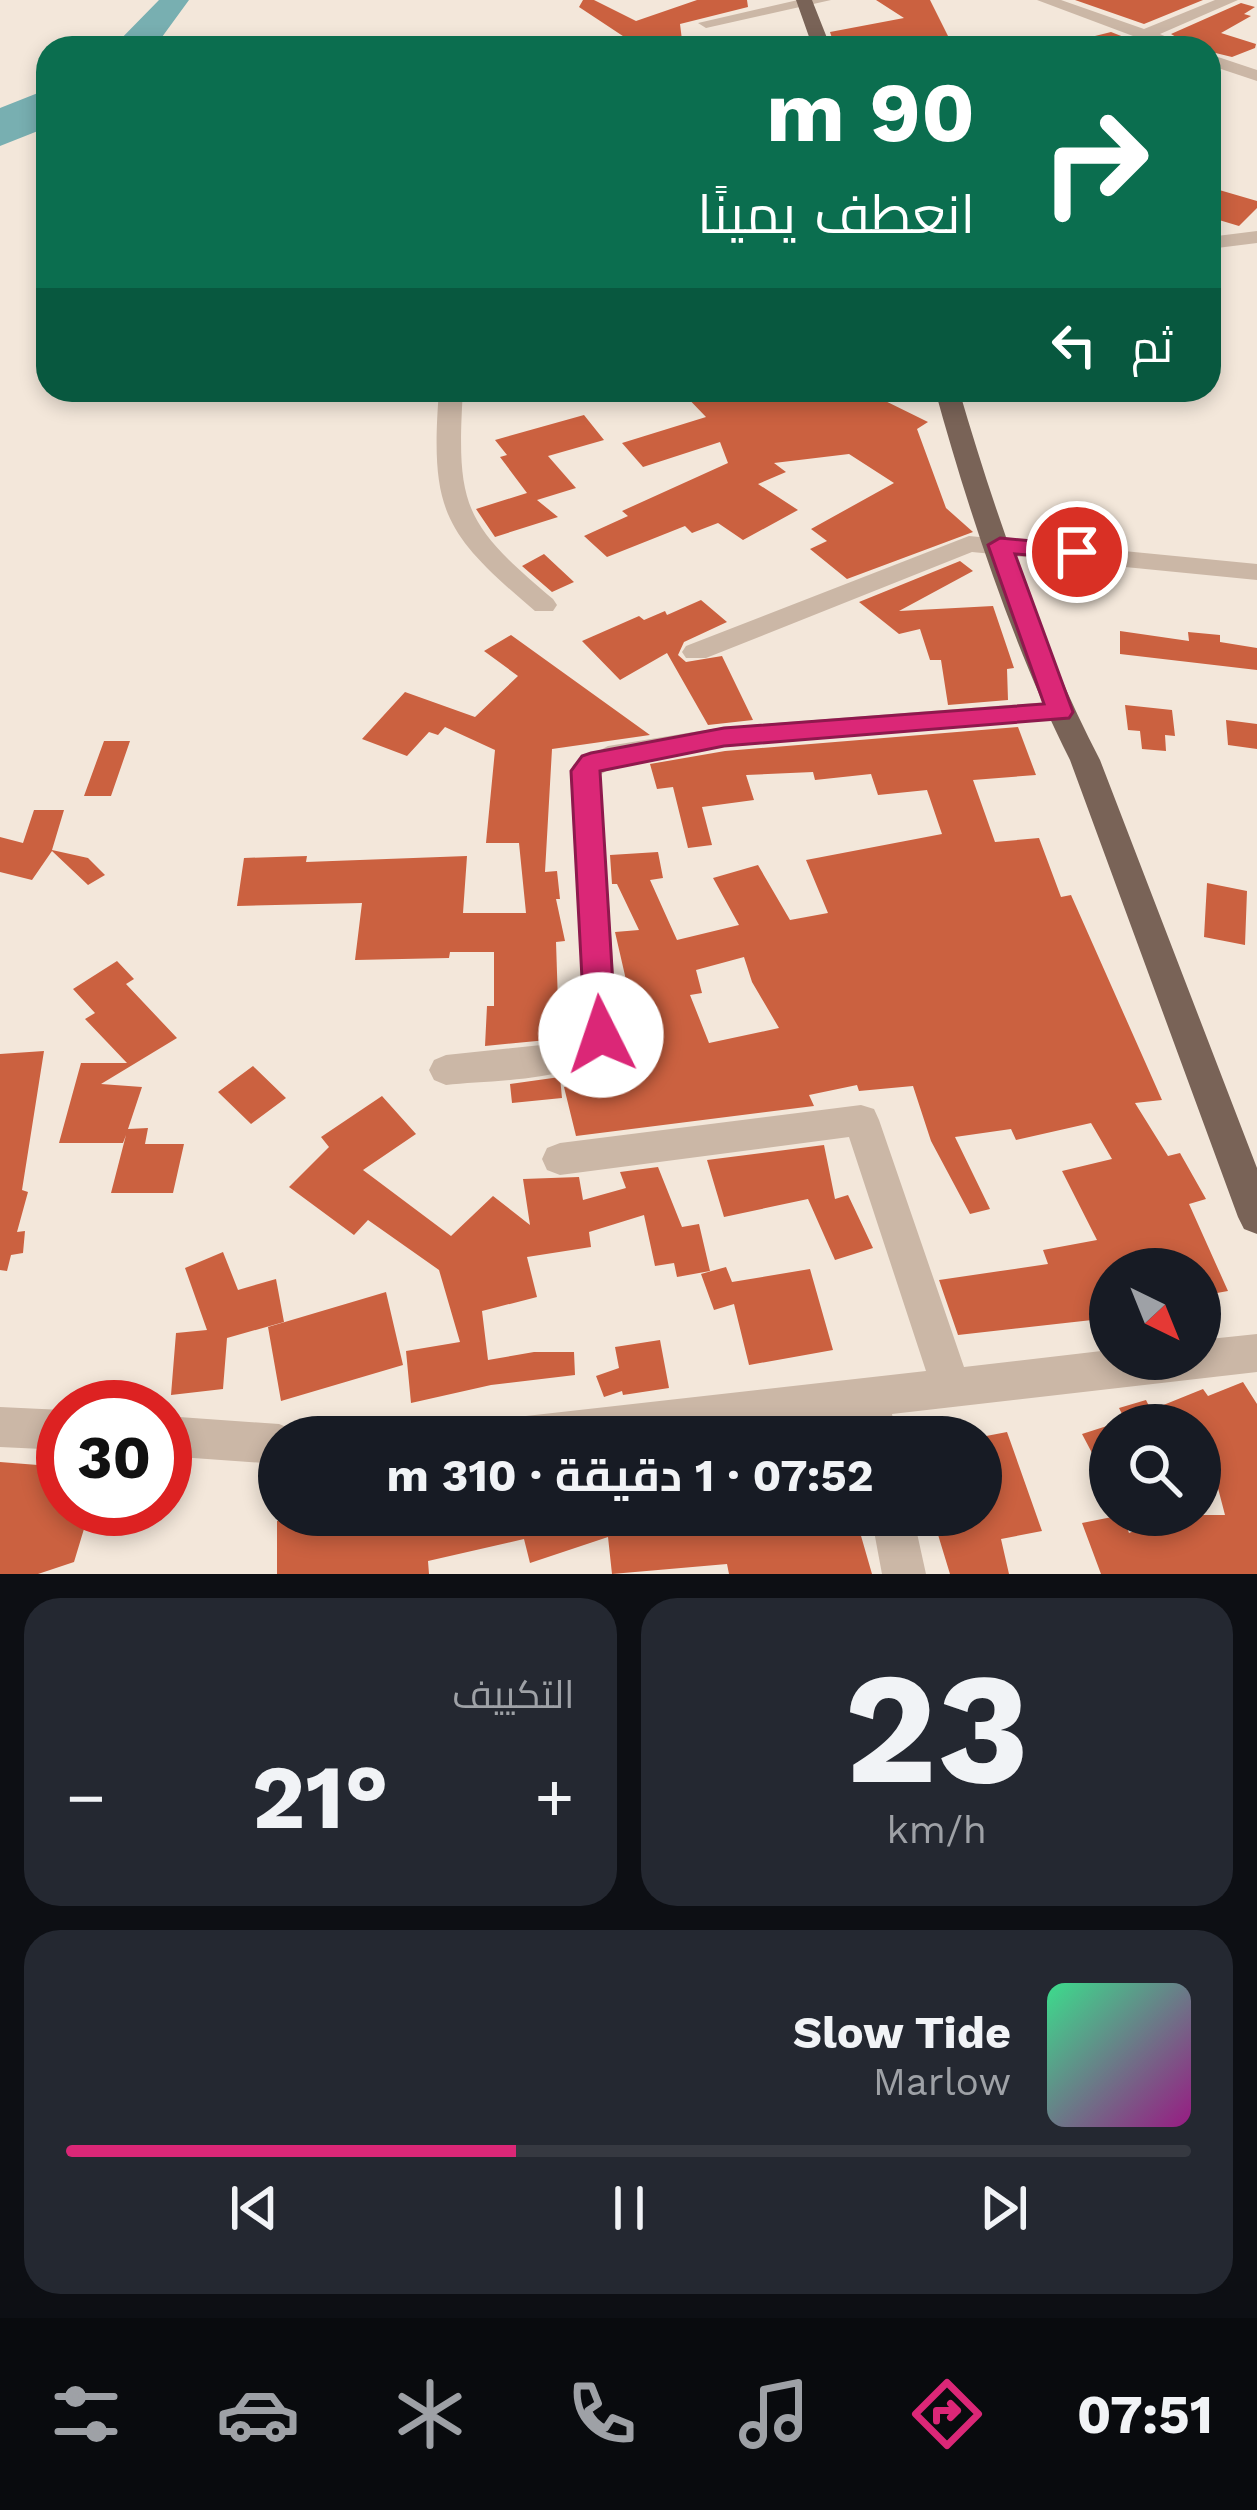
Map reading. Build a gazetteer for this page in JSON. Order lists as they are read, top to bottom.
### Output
{
  "north": "bottom right",
  "page": {
    "turn": ["90 m", "انعطف يمينًا"],
    "then": "ثم",
    "limit": "30",
    "trip": "07:52 · 1 دقيقة · 310 m",
    "tile": [
      ["23", "km/h"],
      "التكييف"
    ],
    "heat": ["−", "21°", "+"],
    "song": ["Slow Tide", "Marlow"],
    "tabs": "07:51"
  }
}
